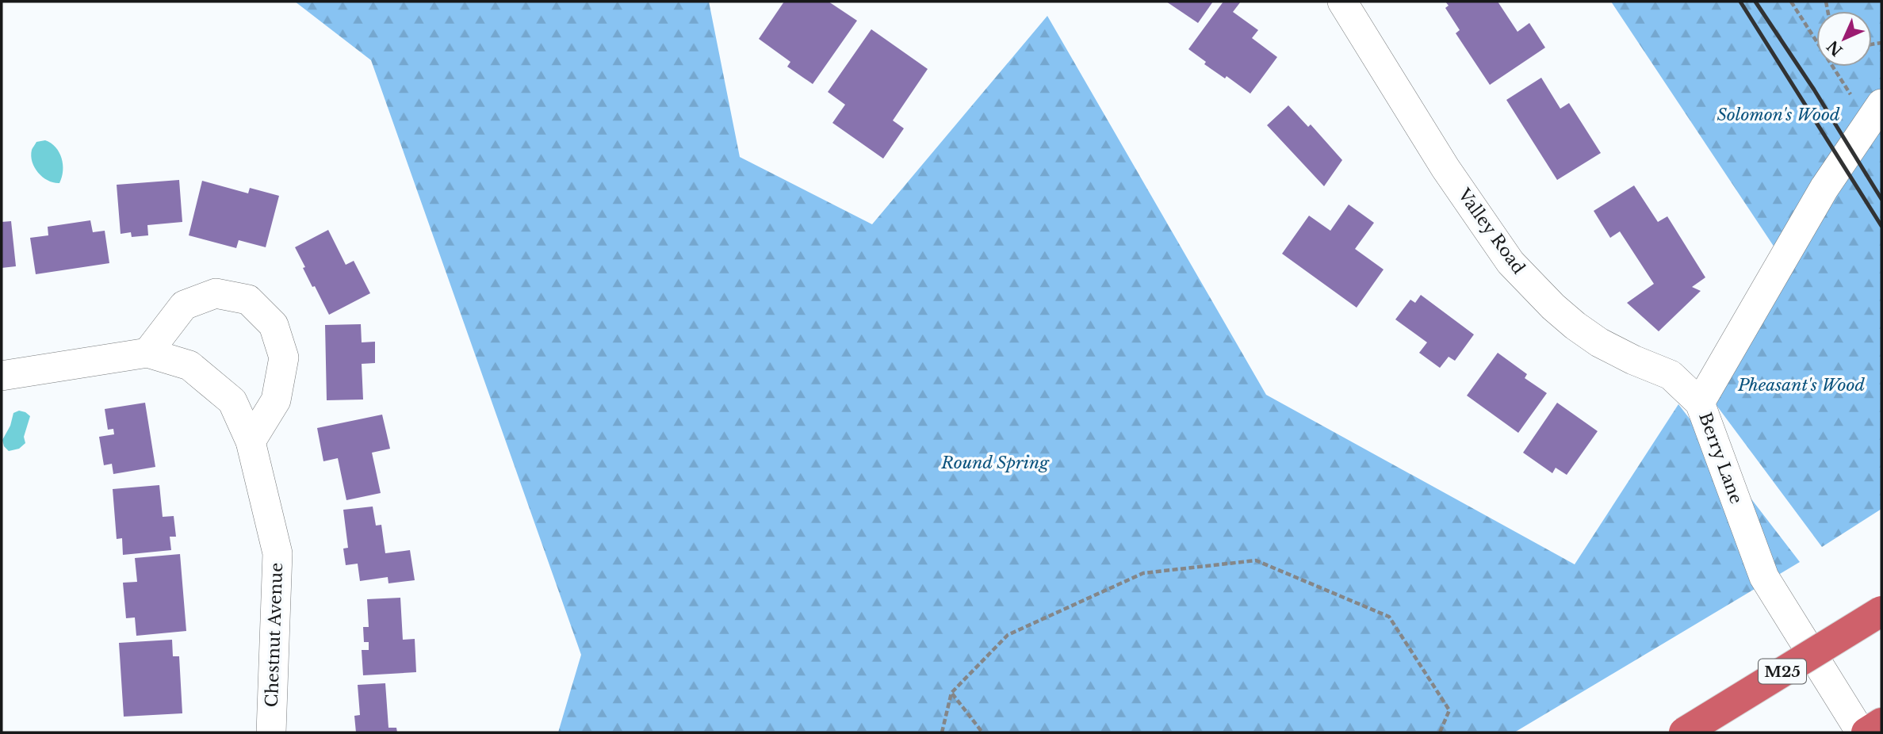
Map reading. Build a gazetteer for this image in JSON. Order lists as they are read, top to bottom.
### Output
{
  "streets": {
    "highway": ["M25"],
    "street": ["Valley Road", "Berry Lane", "Chestnut Avenue"]
  },
  "crossings": [
    ["Valley Road", "Berry Lane"]
  ],
  "parks": ["Solomon's Wood", "Pheasant's Wood", "Round Spring"],
  "north": "bottom left"
}
